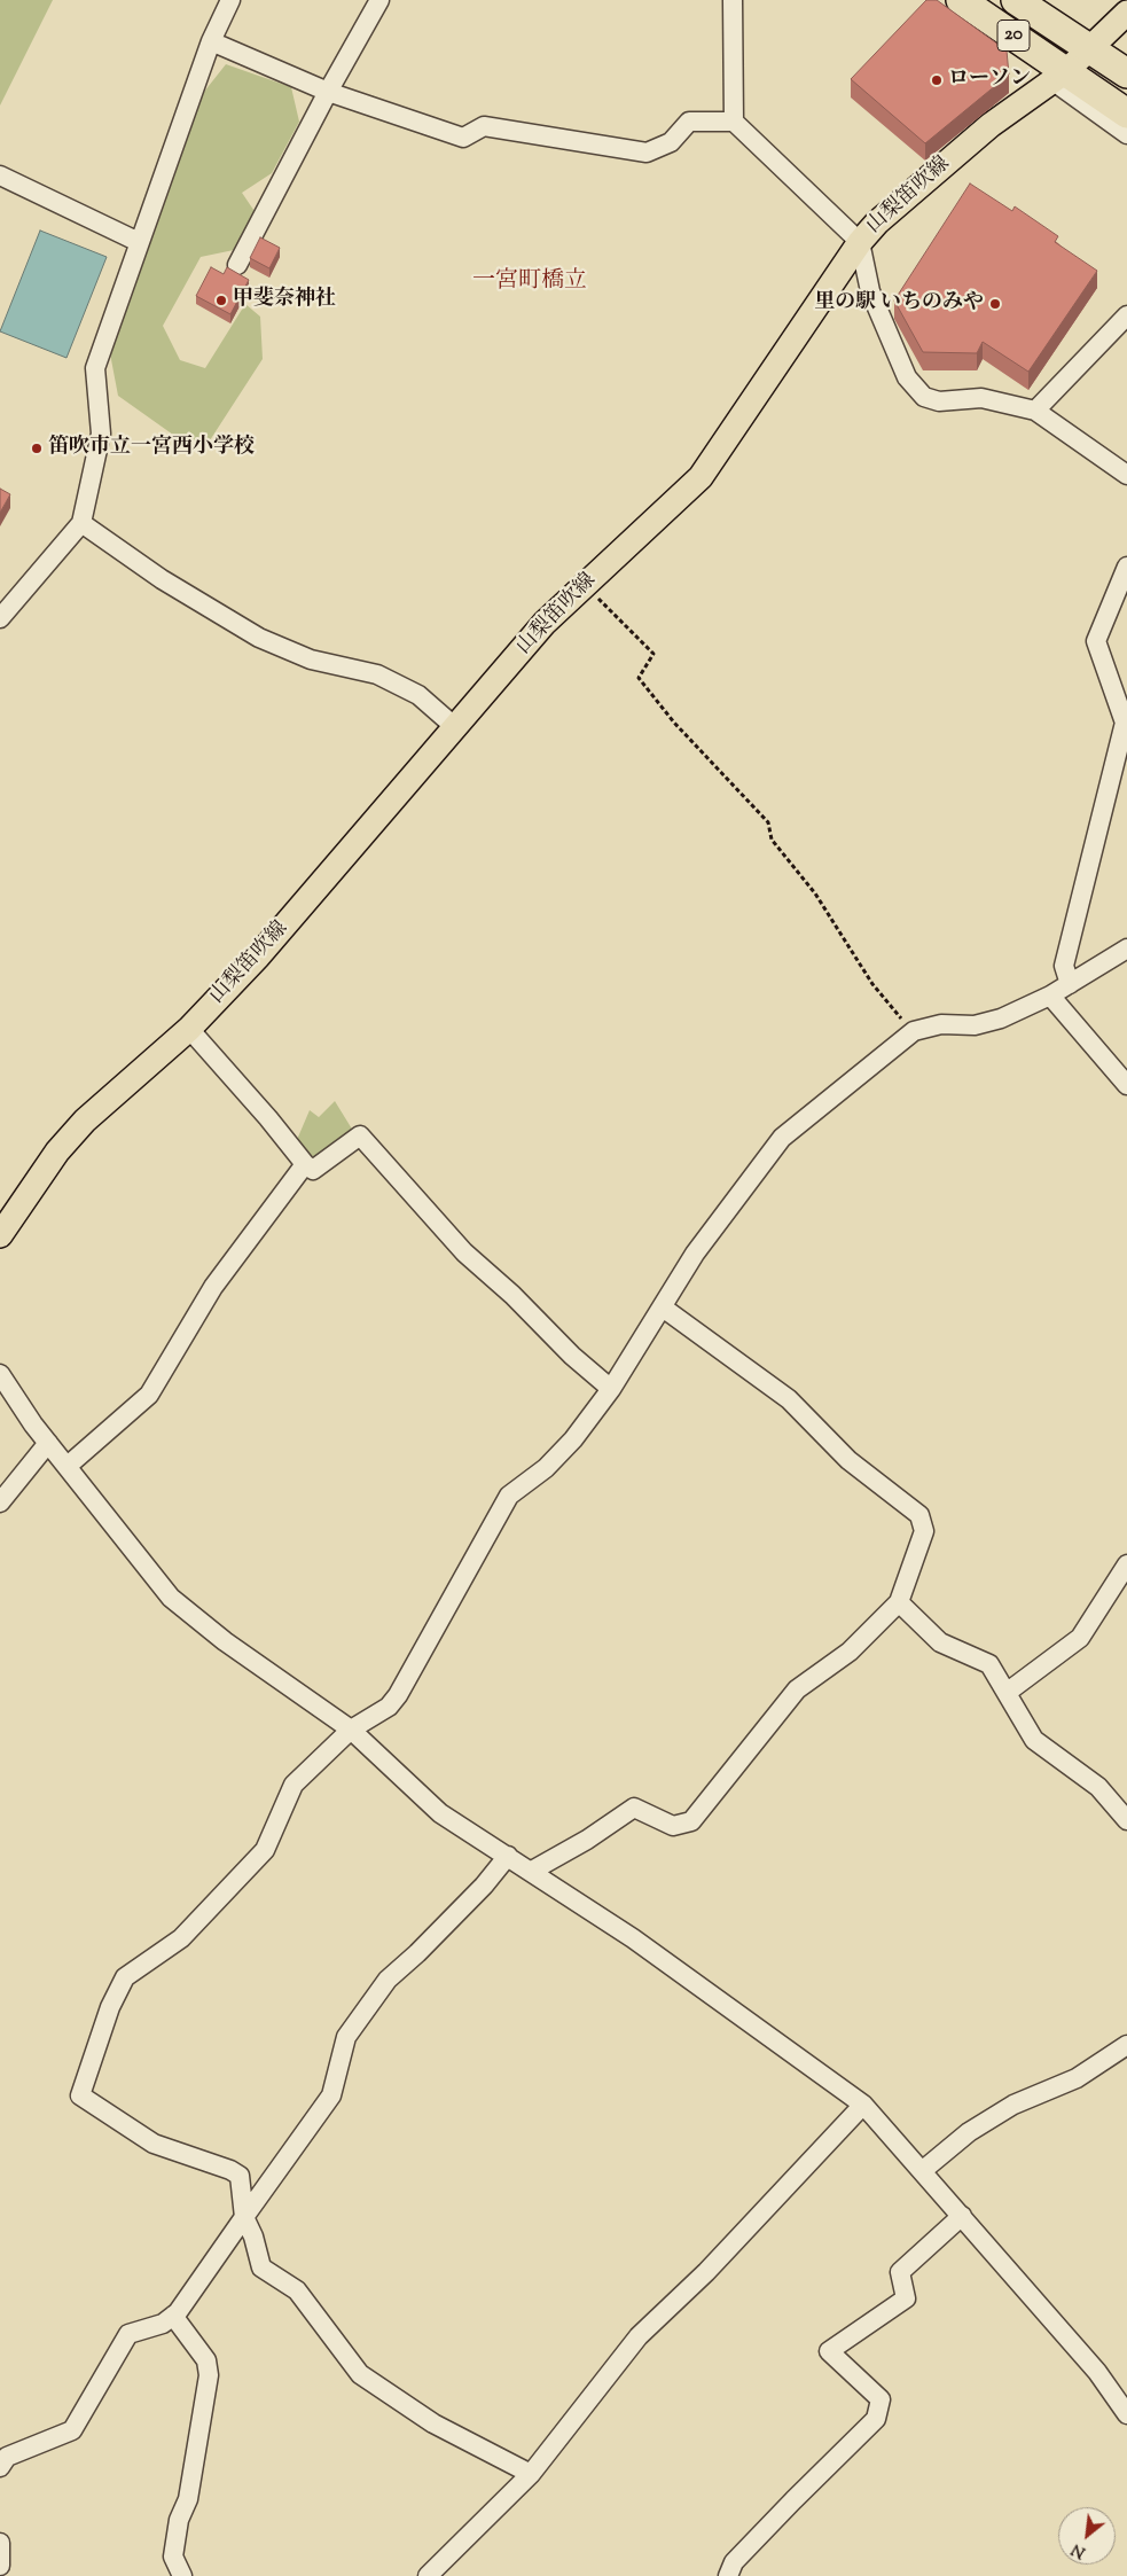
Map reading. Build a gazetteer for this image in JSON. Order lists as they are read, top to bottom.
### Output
{
  "streets": {
    "highway": ["20"],
    "main road": ["山梨笛吹線"]
  },
  "crossings": [
    ["20", "山梨笛吹線"]
  ],
  "districts": ["一宮町橋立"],
  "places": [
    "ローソン",
    "甲斐奈神社",
    "里の駅 いちのみや",
    "笛吹市立一宮西小学校"
  ],
  "north": "bottom left"
}
